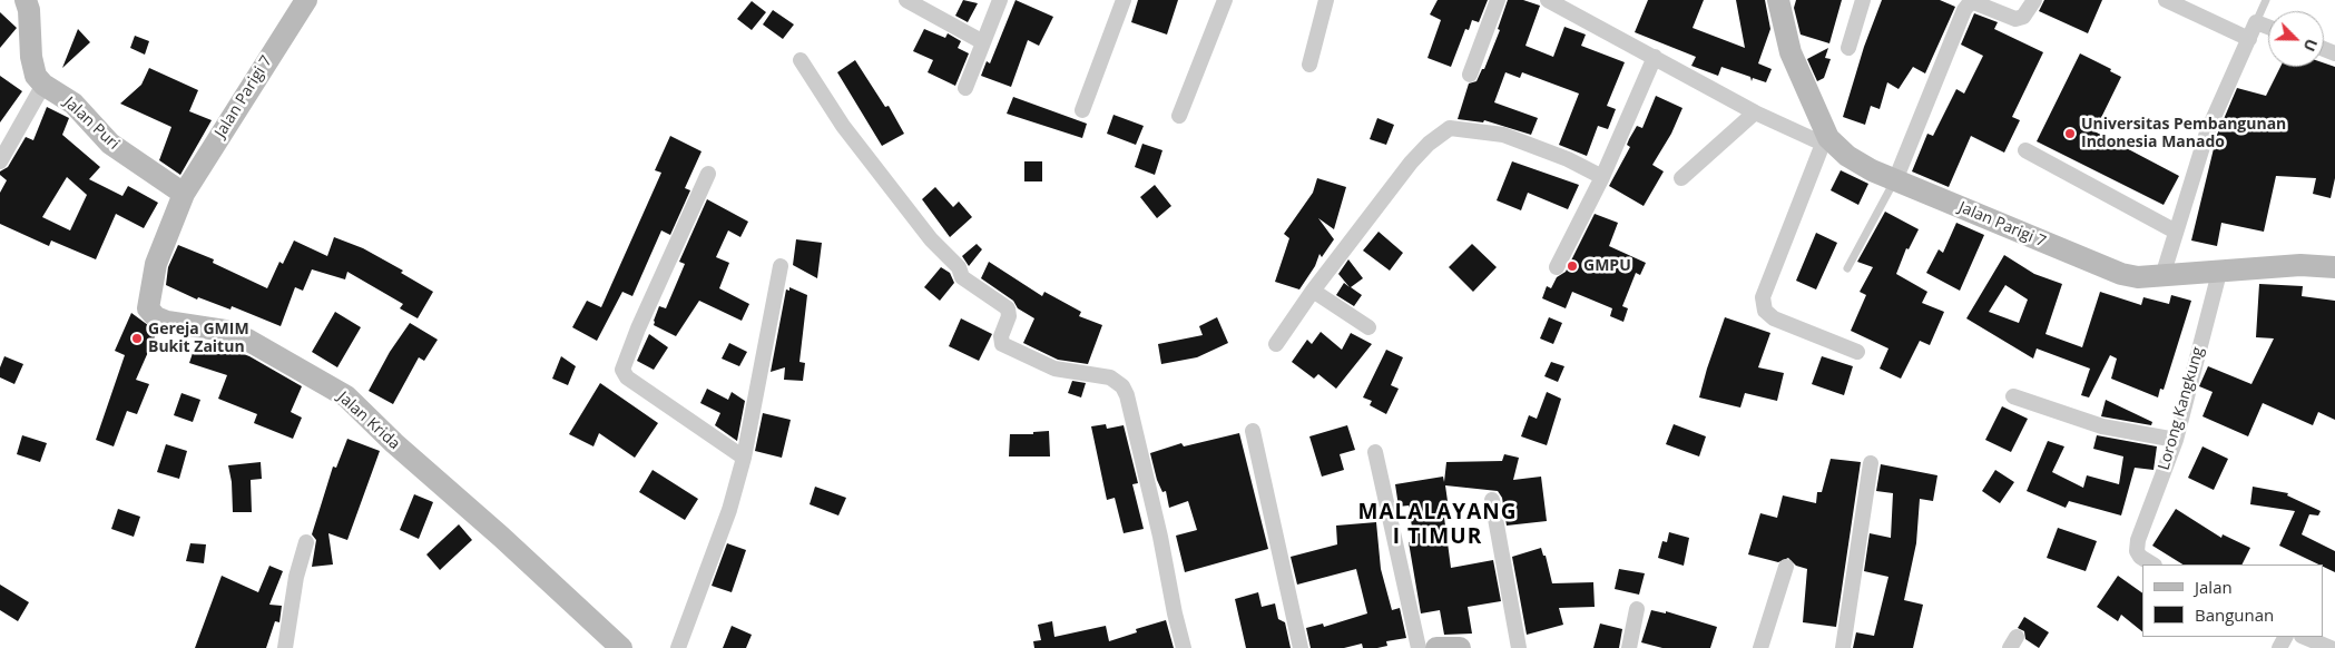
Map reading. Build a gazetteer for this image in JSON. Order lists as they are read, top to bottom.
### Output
{
  "streets": {
    "street": [
      "Jalan Parigi 7",
      "Jalan Puri",
      "Lorong Kangkung",
      "Jalan Krida"
    ]
  },
  "crossings": [
    ["Jalan Parigi 7", "Jalan Puri"],
    ["Jalan Parigi 7", "Lorong Kangkung"],
    ["Jalan Parigi 7", "Jalan Krida"],
    ["Jalan Puri", "Jalan Krida"]
  ],
  "districts": ["MALALAYANG I TIMUR"],
  "places": ["Universitas Pembangunan Indonesia Manado", "GMPU", "Gereja GMIM Bukit Zaitun"],
  "legend": ["Jalan", "Bangunan"],
  "north": "bottom right"
}
